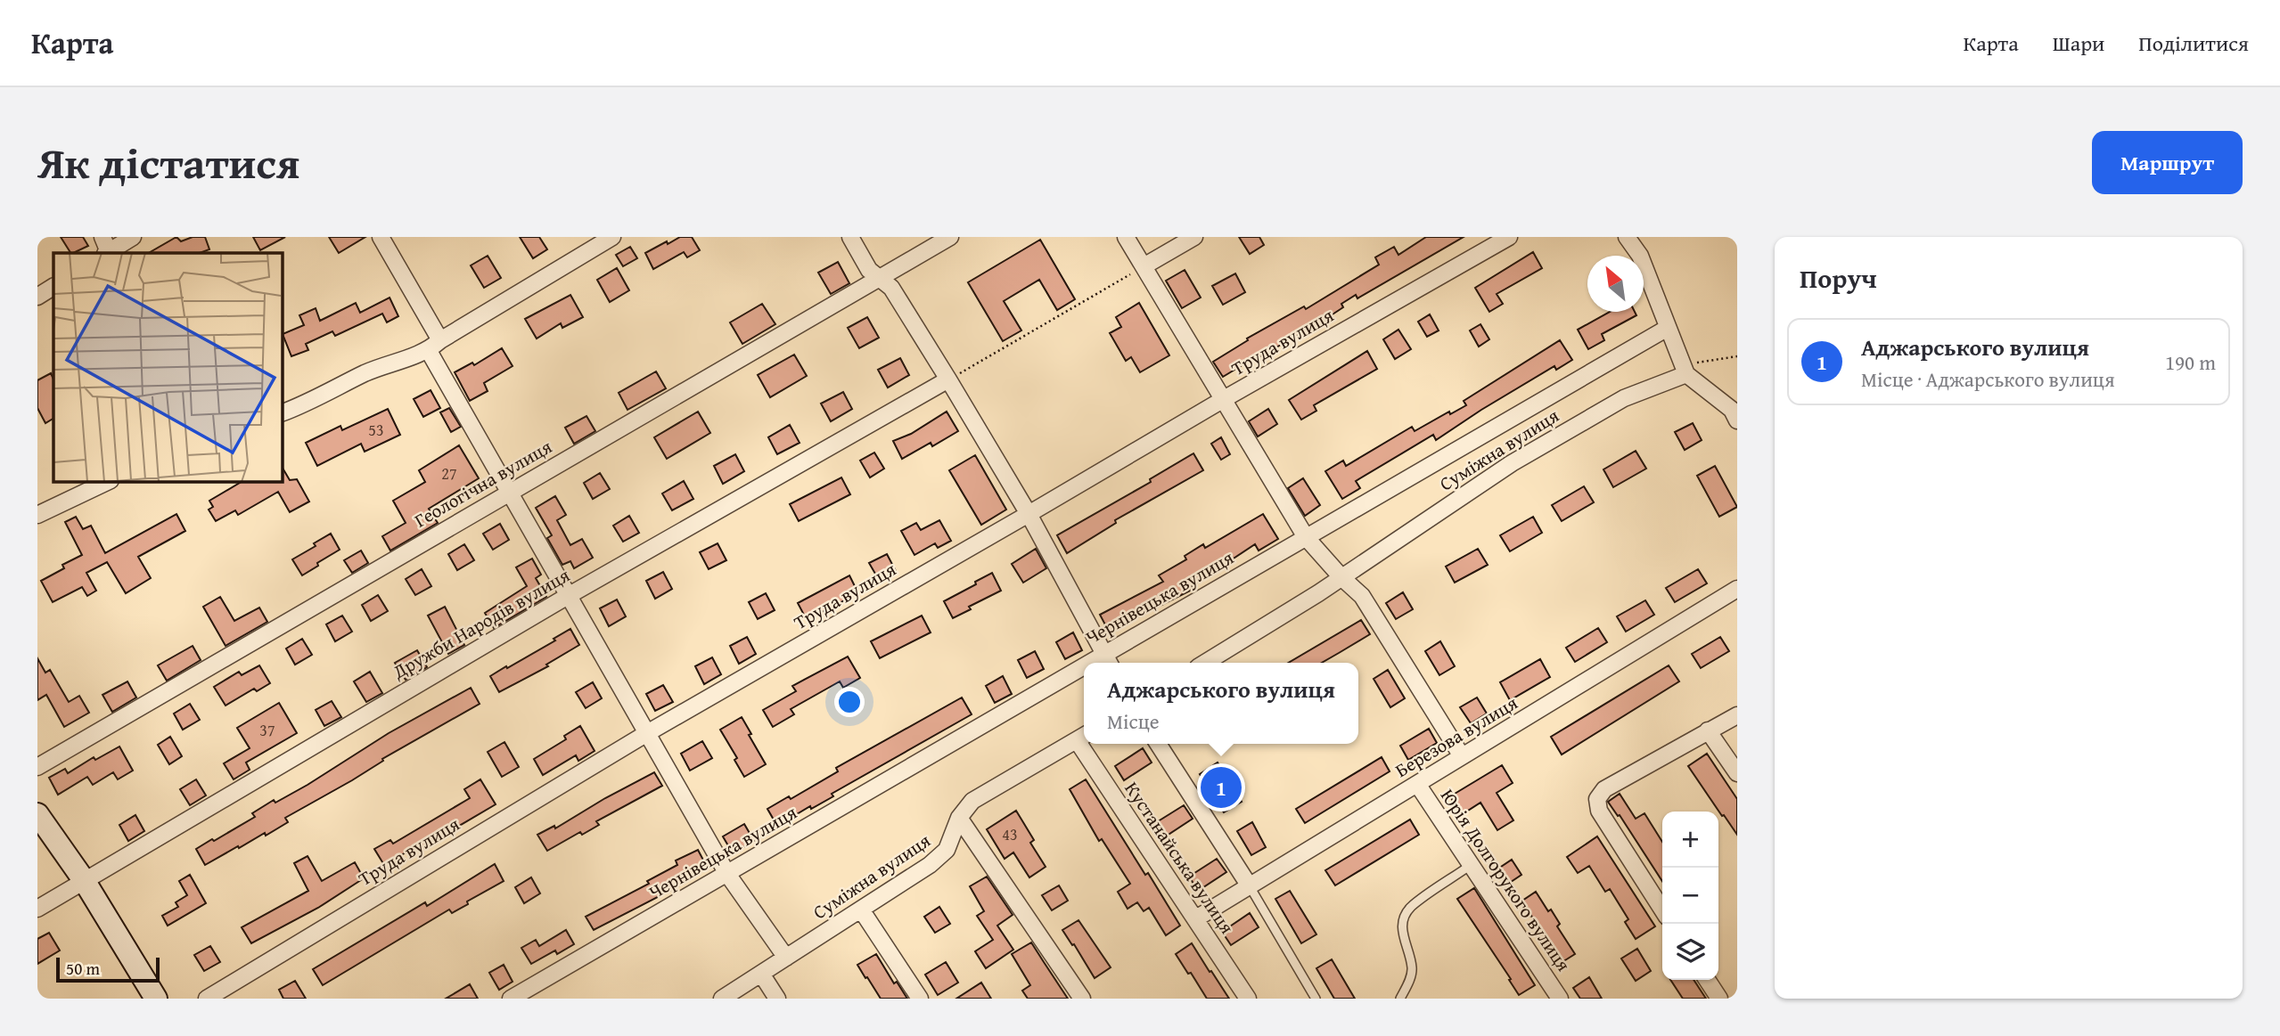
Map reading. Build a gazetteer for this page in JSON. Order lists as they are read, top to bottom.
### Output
{
  "streets": {
    "street": [
      "Труда вулиця",
      "Суміжна вулиця",
      "Геологічна вулиця",
      "Чернівецька вулиця",
      "Дружби Народів вулиця",
      "Березова вулиця",
      "Кустанайська вулиця",
      "Юрія Долгорукого вулиця"
    ]
  },
  "crossings": [
    ["Березова вулиця", "Кустанайська вулиця"],
    ["Березова вулиця", "Юрія Долгорукого вулиця"]
  ],
  "house_numbers": [
    "53",
    "27",
    "37",
    "43"
  ],
  "scale_bar": "50 m",
  "north": "top left",
  "page": {
    "header": "Карта",
    "nav": ["Карта", "Шари", "Поділитися"],
    "title": "Як дістатися",
    "buttons": "Маршрут",
    "heading": "Поруч",
    "list": [
      {
        "mark": "1",
        "name": "Аджарського вулиця",
        "note": "Місце · Аджарського вулиця",
        "value": "190 m"
      }
    ],
    "popup": ["Аджарського вулиця", "Місце"],
    "pins": "1",
    "map_buttons": ["+", "−"],
    "scale": "50 m"
  }
}
